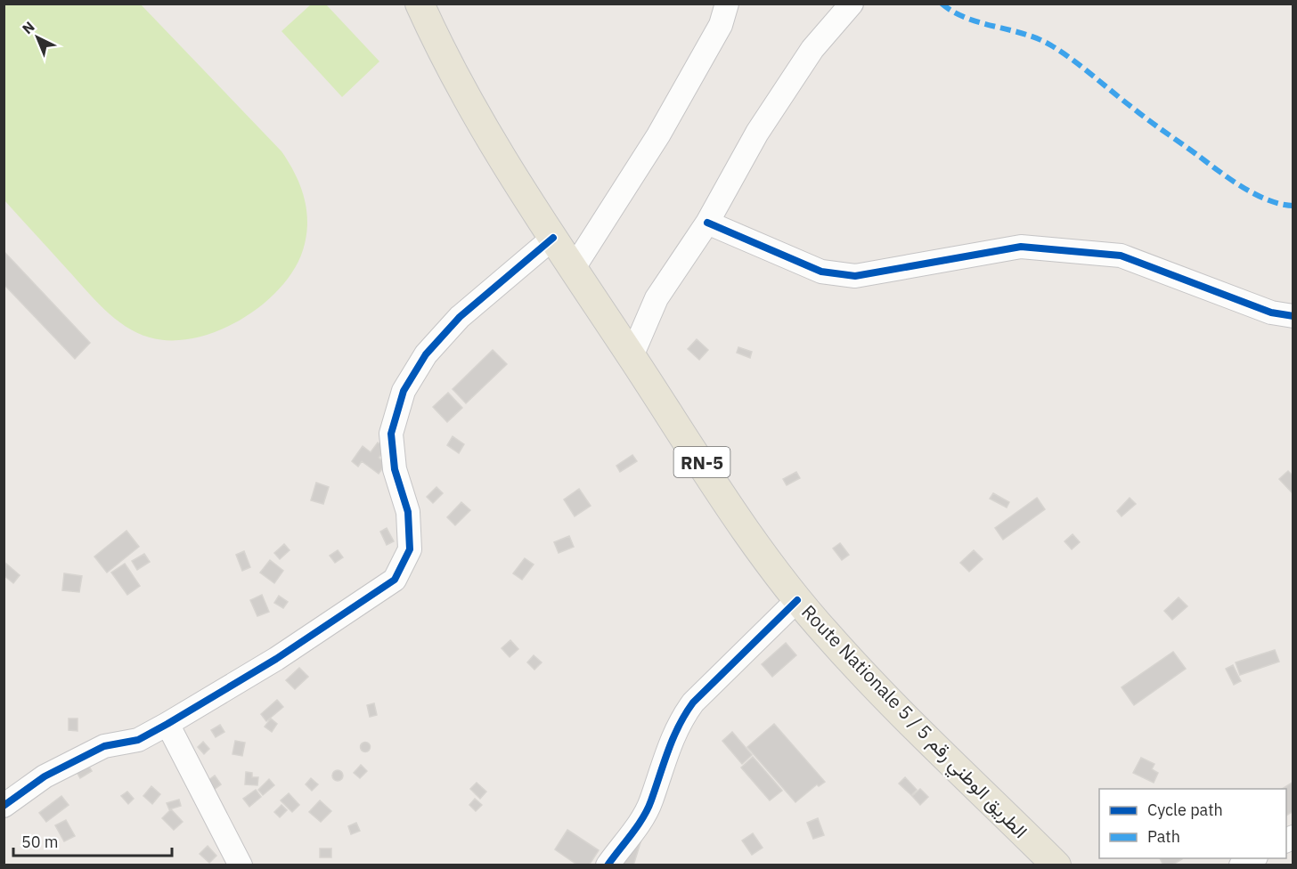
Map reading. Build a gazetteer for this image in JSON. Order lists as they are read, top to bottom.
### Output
{
  "streets": {
    "main road": ["RN-5", "Route Nationale 5 / الطريق الوطني رقم 5"]
  },
  "legend": ["Cycle path", "Path"],
  "scale_bar": "50 m",
  "north": "top left"
}
